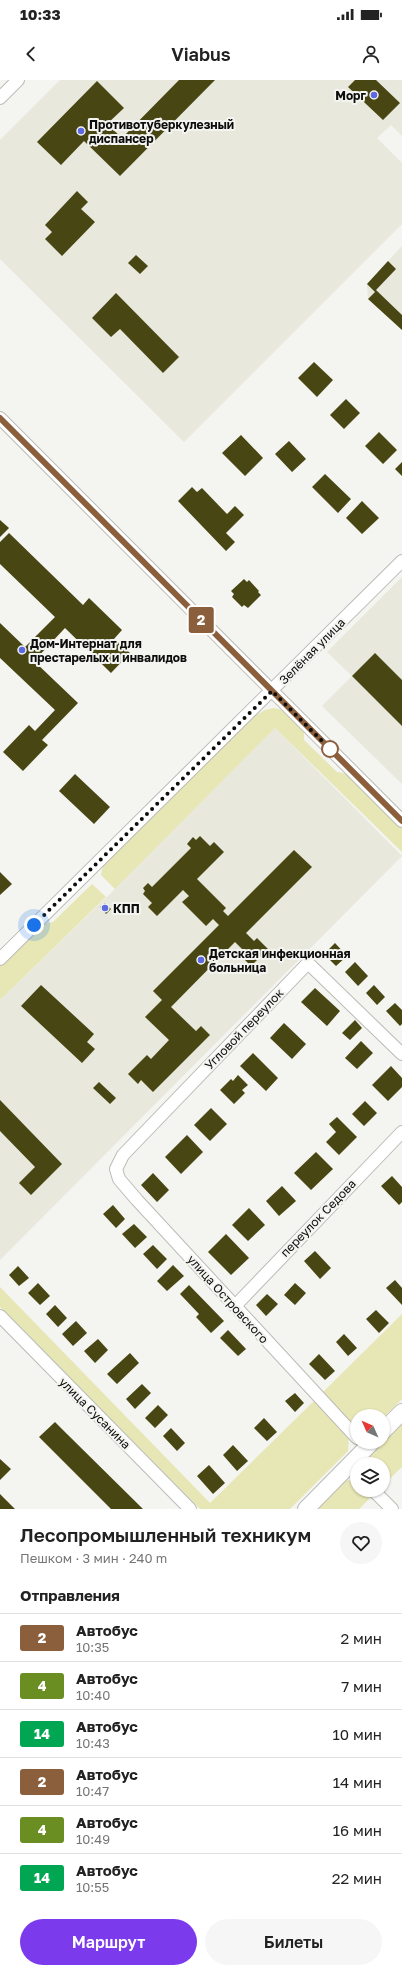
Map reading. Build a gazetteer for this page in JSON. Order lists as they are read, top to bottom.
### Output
{
  "streets": {
    "street": [
      "Зелёная улица",
      "Угловой переулок",
      "переулок Седова",
      "улица Островского",
      "улица Сусанина"
    ]
  },
  "crossings": [
    ["Угловой переулок", "улица Островского"],
    ["переулок Седова", "улица Островского"]
  ],
  "places": [
    "Морг",
    "Противотуберкулезный диспансер",
    "Дом-Интернат для престарелых и инвалидов",
    "КПП",
    "Детская инфекционная больница"
  ],
  "lines": ["bus line 2"],
  "north": "top left",
  "page": {
    "status": "10:33",
    "header": "Viabus",
    "on_map": "2",
    "heading": [
      ["Лесопромышленный техникум", "Пешком · 3 мин · 240 m"],
      "Отправления"
    ],
    "list": [
      {
        "mark": "2",
        "name": "Автобус",
        "note": "10:35",
        "value": "2 мин"
      },
      {
        "mark": "4",
        "name": "Автобус",
        "note": "10:40",
        "value": "7 мин"
      },
      {
        "mark": "14",
        "name": "Автобус",
        "note": "10:43",
        "value": "10 мин"
      },
      {
        "mark": "2",
        "name": "Автобус",
        "note": "10:47",
        "value": "14 мин"
      },
      {
        "mark": "4",
        "name": "Автобус",
        "note": "10:49",
        "value": "16 мин"
      },
      {
        "mark": "14",
        "name": "Автобус",
        "note": "10:55",
        "value": "22 мин"
      }
    ],
    "buttons": ["Маршрут", "Билеты"]
  }
}
